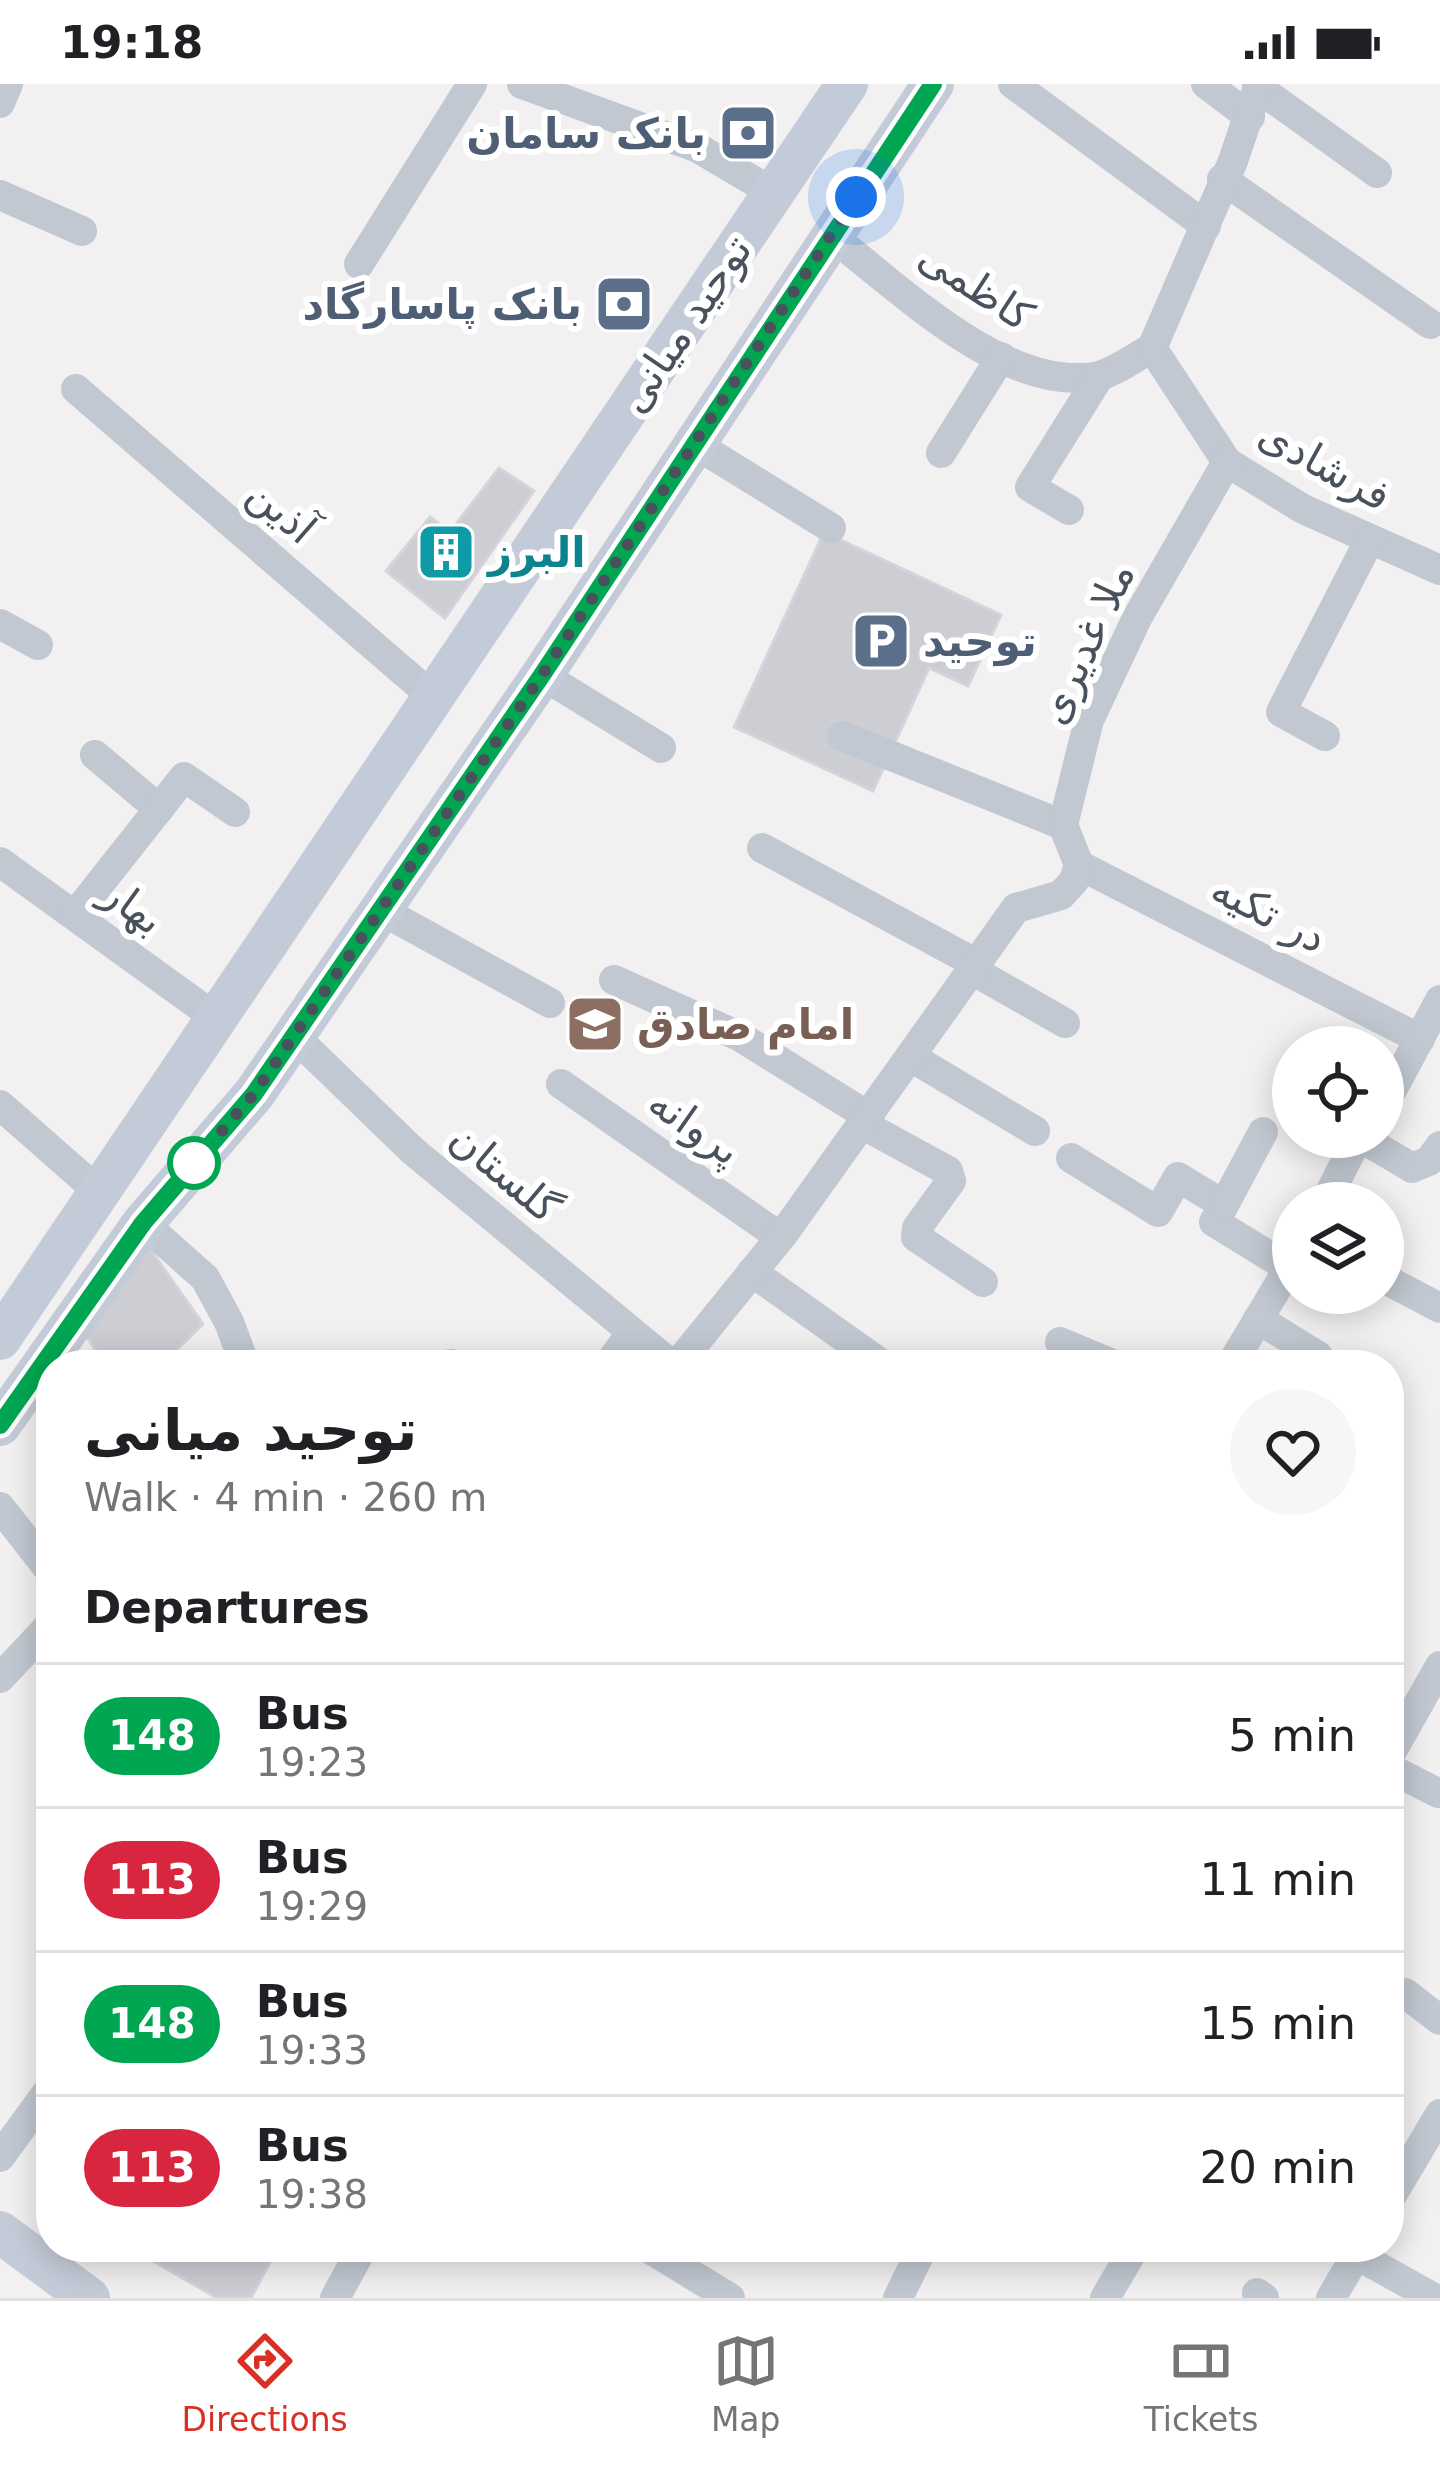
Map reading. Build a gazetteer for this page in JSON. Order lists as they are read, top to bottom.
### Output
{
  "streets": {
    "main road": ["توحید میانی"],
    "street": [
      "کاظمی",
      "فرشادی",
      "آذین",
      "ملا غدیری",
      "بهار",
      "در تکیه",
      "پروانه",
      "گلستان"
    ]
  },
  "crossings": [
    ["کاظمی", "توحید میانی"],
    ["توحید میانی", "آذین"],
    ["توحید میانی", "بهار"],
    ["توحید میانی", "گلستان"],
    ["فرشادی", "ملا غدیری"]
  ],
  "places": {
    "bank": ["بانک سامان", "بانک پاسارگاد"],
    "building": ["البرز"],
    "parking": ["توحید"],
    "school or university": ["امام صادق"]
  },
  "lines": ["bus line 148"],
  "page": {
    "status": "19:18",
    "heading": [
      ["توحید میانی", "Walk · 4 min · 260 m"],
      "Departures"
    ],
    "list": [
      {
        "mark": "148",
        "name": "Bus",
        "note": "19:23",
        "value": "5 min"
      },
      {
        "mark": "113",
        "name": "Bus",
        "note": "19:29",
        "value": "11 min"
      },
      {
        "mark": "148",
        "name": "Bus",
        "note": "19:33",
        "value": "15 min"
      },
      {
        "mark": "113",
        "name": "Bus",
        "note": "19:38",
        "value": "20 min"
      }
    ],
    "tabs": ["Directions", "Map", "Tickets"]
  }
}
